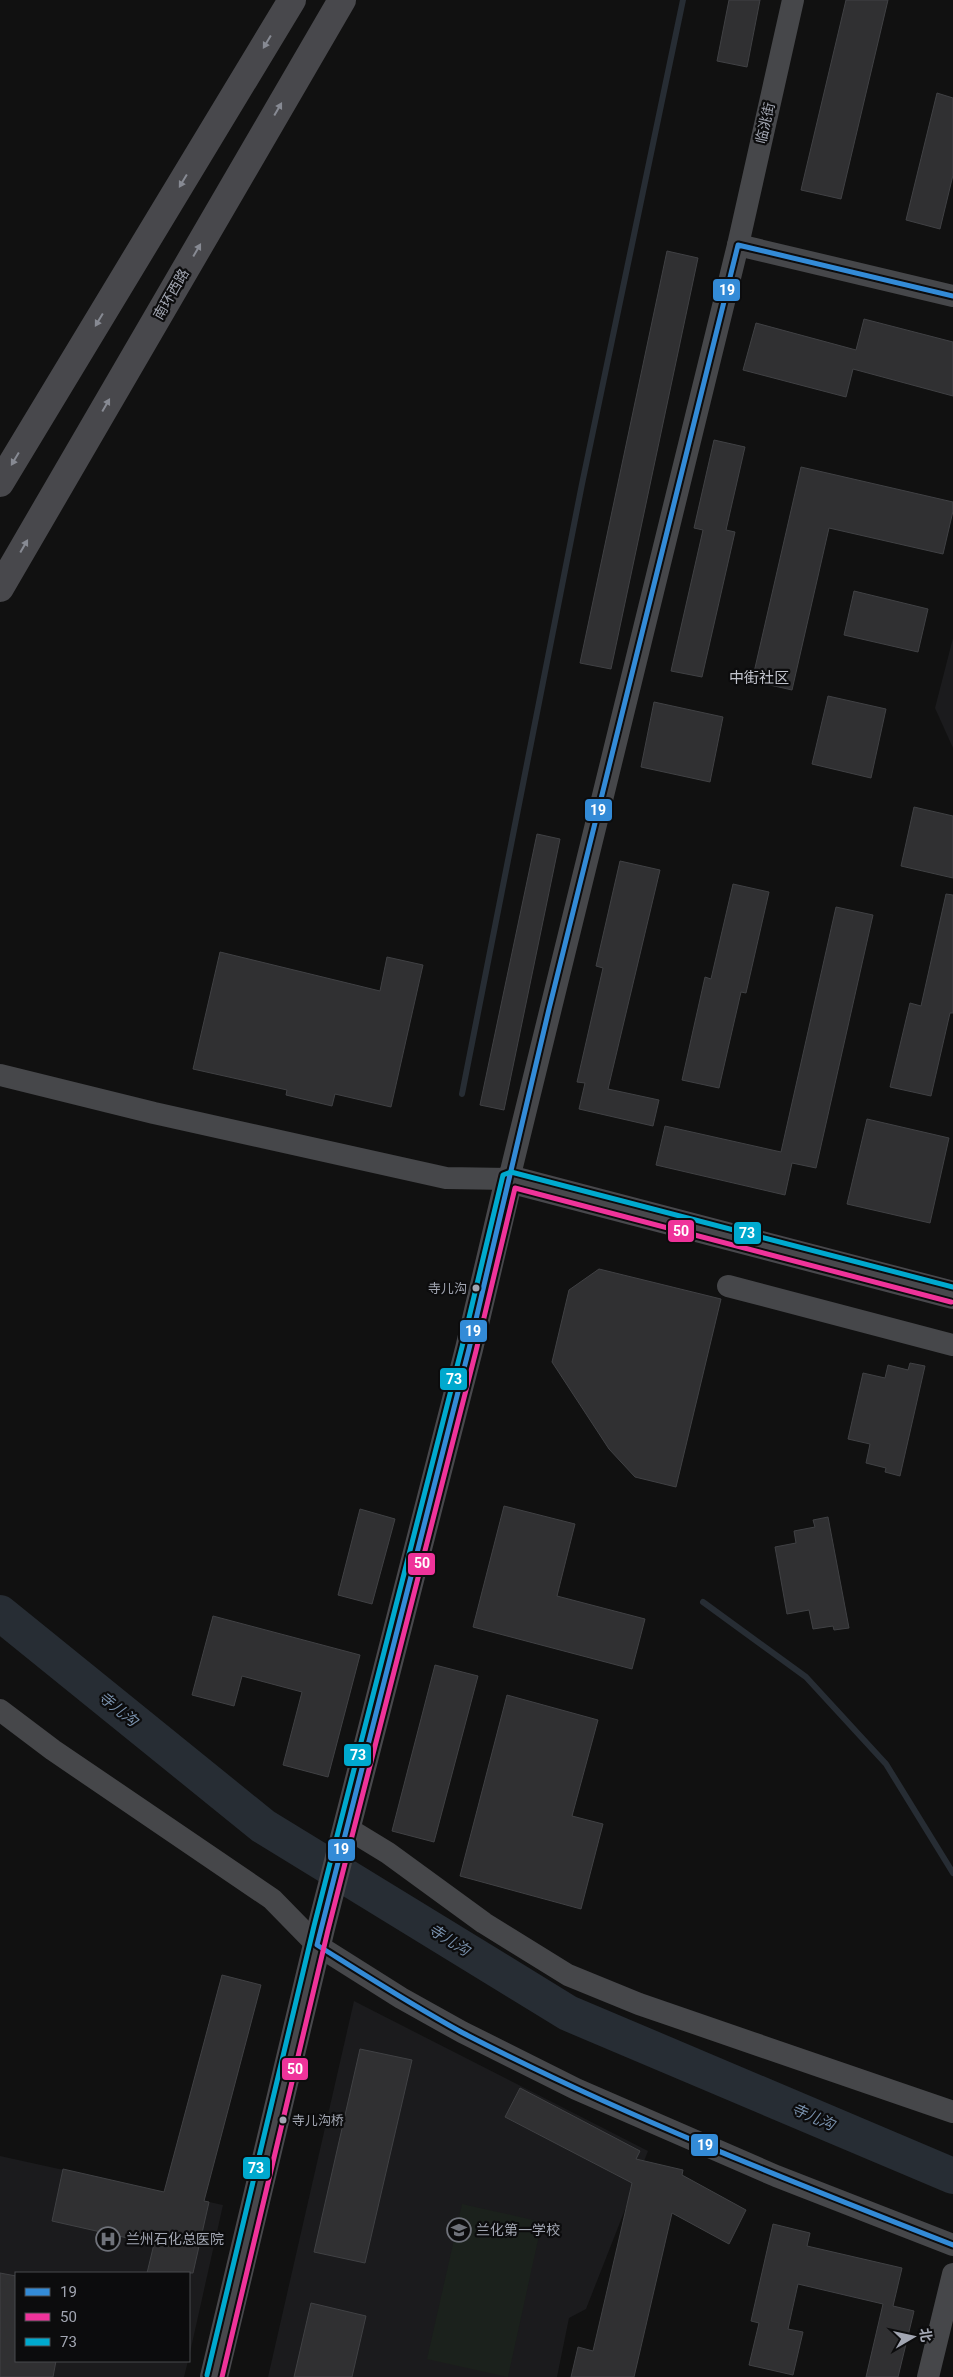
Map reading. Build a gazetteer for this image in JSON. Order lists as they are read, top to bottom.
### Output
{
  "streets": {
    "main road": ["南环西路"],
    "street": ["临洮街"]
  },
  "districts": ["中街社区"],
  "water": ["寺儿沟"],
  "places": {
    "other": ["寺儿沟", "寺儿沟桥"],
    "school or university": ["兰化第一学校"],
    "hospital": ["兰州石化总医院"]
  },
  "lines": ["transit line 19", "transit line 73", "transit line 50"],
  "legend": ["19", "50", "73"],
  "north": "right"
}
